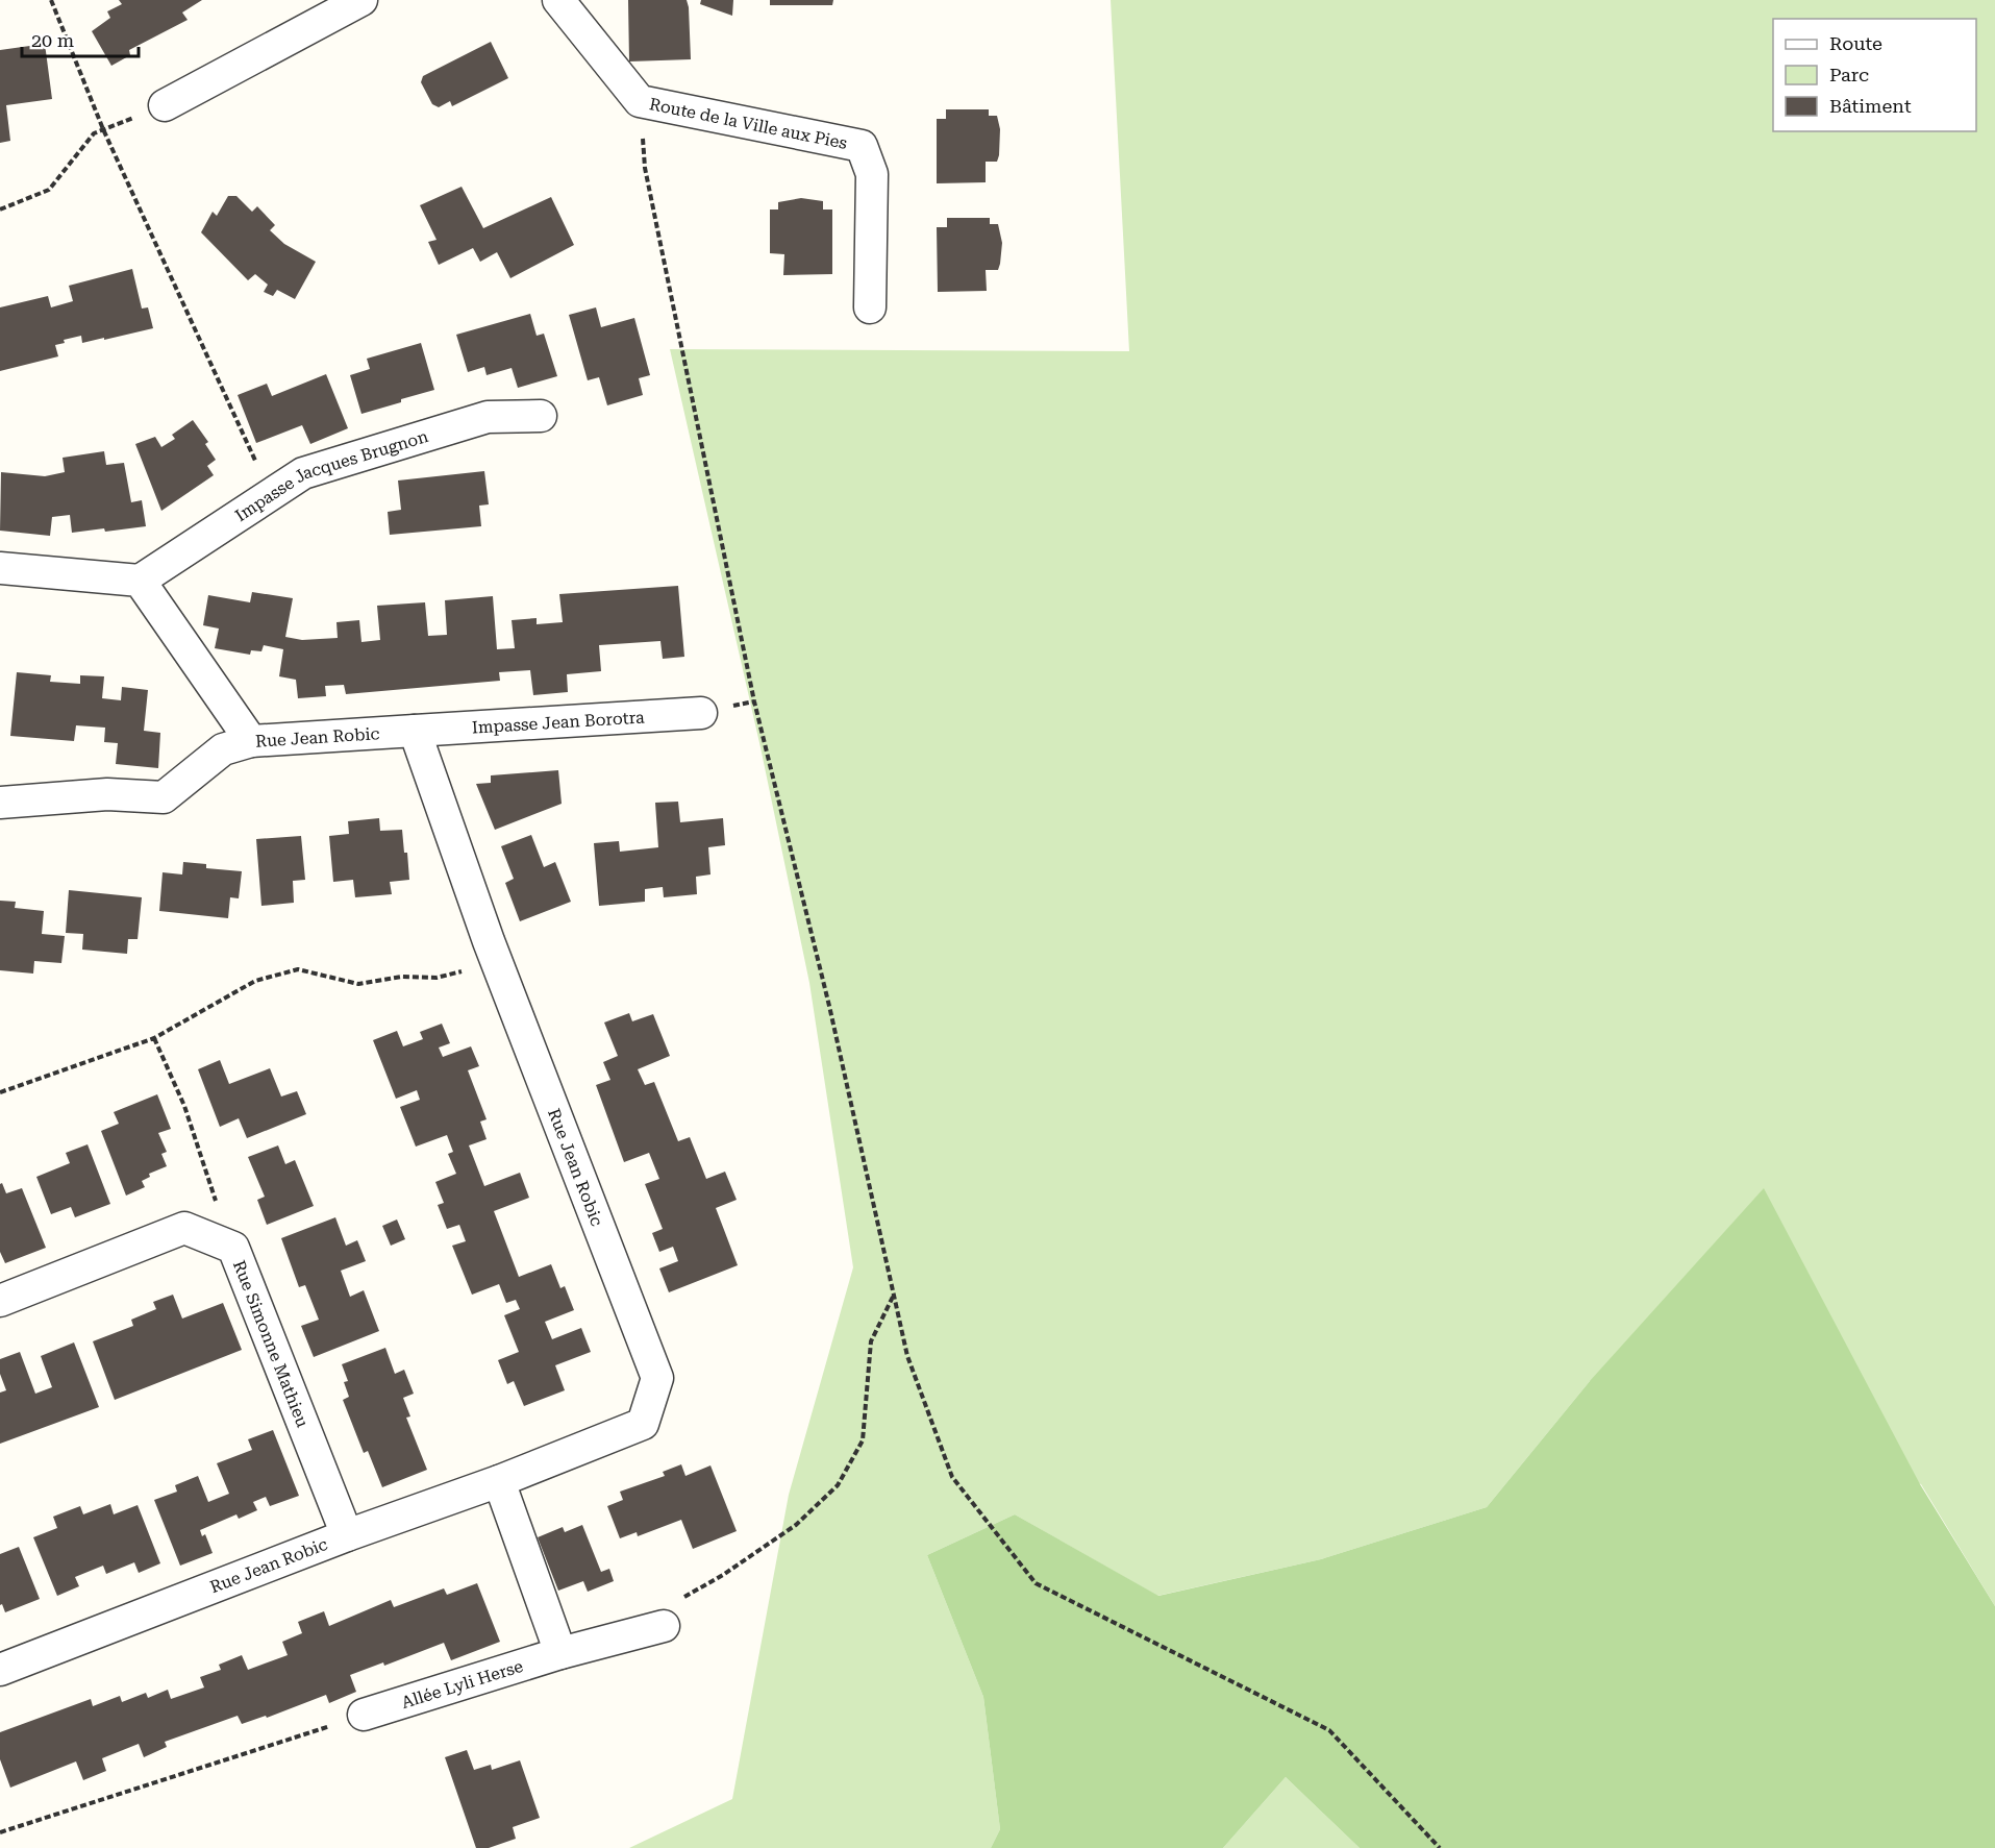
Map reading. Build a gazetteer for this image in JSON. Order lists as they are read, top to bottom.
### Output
{
  "streets": {
    "street": [
      "Route de la Ville aux Pies",
      "Impasse Jacques Brugnon",
      "Impasse Jean Borotra",
      "Rue Jean Robic",
      "Rue Simonne Mathieu",
      "Allée Lyli Herse"
    ]
  },
  "crossings": [
    ["Impasse Jacques Brugnon", "Rue Jean Robic"],
    ["Impasse Jean Borotra", "Rue Jean Robic"],
    ["Rue Jean Robic", "Rue Simonne Mathieu"]
  ],
  "legend": ["Route", "Parc", "Bâtiment"],
  "scale_bar": "20 m"
}
